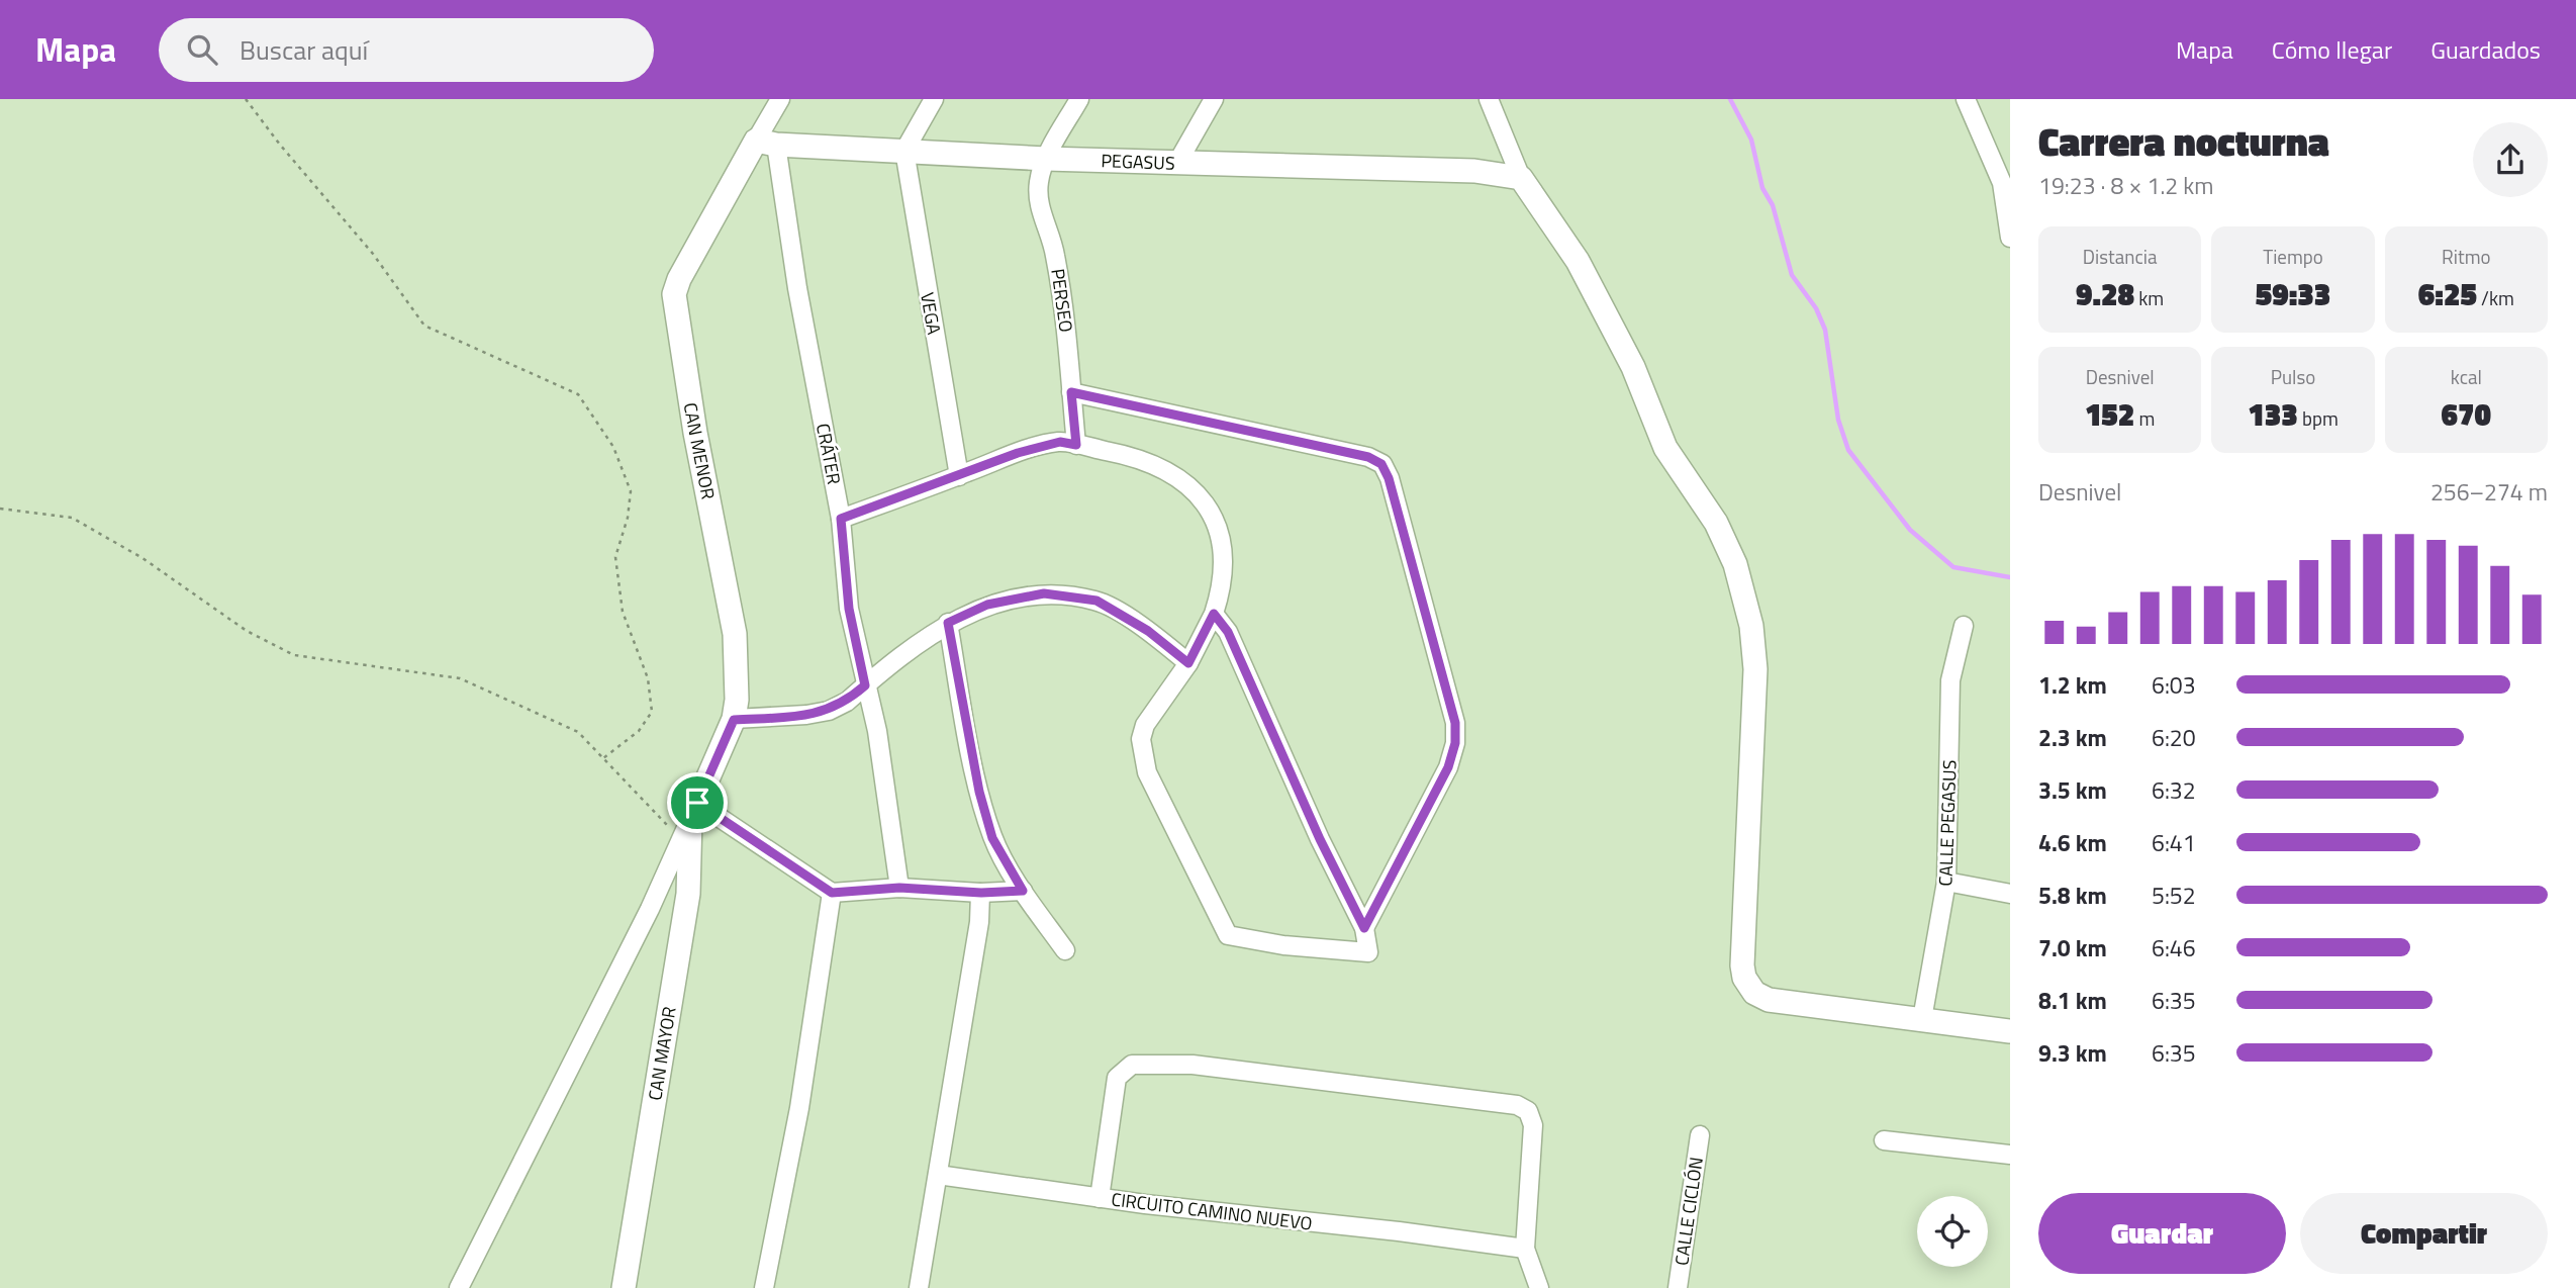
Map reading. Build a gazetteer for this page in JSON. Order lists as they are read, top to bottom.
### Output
{
  "streets": {
    "street": [
      "PEGASUS",
      "PERSEO",
      "VEGA",
      "CAN MENOR",
      "CRÁTER",
      "CALLE PEGASUS",
      "CAN MAYOR",
      "CIRCUITO CAMINO NUEVO",
      "CALLE CICLÓN"
    ]
  },
  "crossings": [
    ["PEGASUS", "PERSEO"],
    ["PEGASUS", "VEGA"],
    ["PEGASUS", "CAN MENOR"],
    ["PEGASUS", "CRÁTER"],
    ["CAN MENOR", "CRÁTER"],
    ["CAN MENOR", "CAN MAYOR"]
  ],
  "page": {
    "header": "Mapa",
    "search": "Buscar aquí",
    "nav": ["Mapa", "Cómo llegar", "Guardados"],
    "heading": ["Carrera nocturna", "19:23 · 8 × 1.2 km"],
    "stats": [
      ["Distancia", "9.28 km"],
      ["Tiempo", "59:33"],
      ["Ritmo", "6:25 /km"],
      ["Desnivel", "152 m"],
      ["Pulso", "133 bpm"],
      ["kcal", "670"]
    ],
    "chart": ["Desnivel", "256–274 m"],
    "list": [
      {
        "name": "1.2 km",
        "note": "6:03"
      },
      {
        "name": "2.3 km",
        "note": "6:20"
      },
      {
        "name": "3.5 km",
        "note": "6:32"
      },
      {
        "name": "4.6 km",
        "note": "6:41"
      },
      {
        "name": "5.8 km",
        "note": "5:52"
      },
      {
        "name": "7.0 km",
        "note": "6:46"
      },
      {
        "name": "8.1 km",
        "note": "6:35"
      },
      {
        "name": "9.3 km",
        "note": "6:35"
      }
    ],
    "buttons": ["Guardar", "Compartir"]
  }
}
